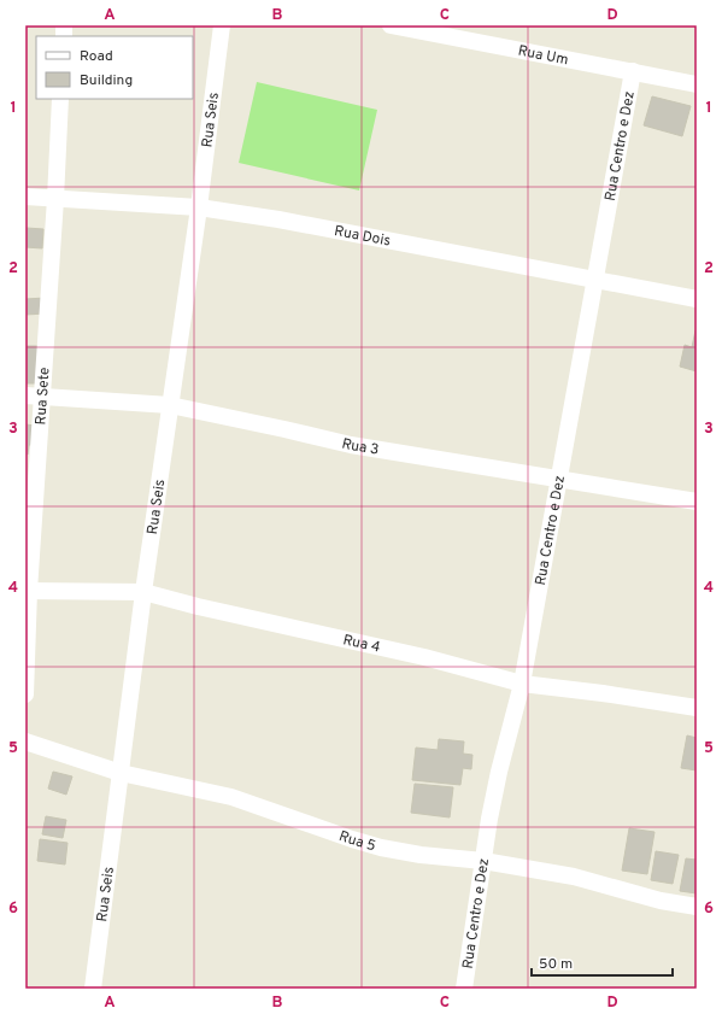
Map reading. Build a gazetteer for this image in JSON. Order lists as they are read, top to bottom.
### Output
{
  "streets": {
    "street": [
      "Rua Um",
      "Rua Seis",
      "Rua Centro e Dez",
      "Rua Dois",
      "Rua Sete",
      "Rua 3",
      "Rua 4",
      "Rua 5"
    ]
  },
  "crossings": [
    ["Rua Um", "Rua Centro e Dez"],
    ["Rua Seis", "Rua Dois"],
    ["Rua Seis", "Rua 3"],
    ["Rua Seis", "Rua 4"],
    ["Rua Seis", "Rua 5"],
    ["Rua Centro e Dez", "Rua Dois"],
    ["Rua Centro e Dez", "Rua 3"],
    ["Rua Centro e Dez", "Rua 4"],
    ["Rua Centro e Dez", "Rua 5"],
    ["Rua Dois", "Rua Sete"],
    ["Rua Sete", "Rua 3"],
    ["Rua Sete", "Rua 4"]
  ],
  "legend": ["Road", "Building"],
  "scale_bar": "50 m",
  "grid": {
    "columns": [
      "A",
      "B",
      "C",
      "D"
    ],
    "rows": [
      "1",
      "2",
      "3",
      "4",
      "5",
      "6"
    ]
  }
}
